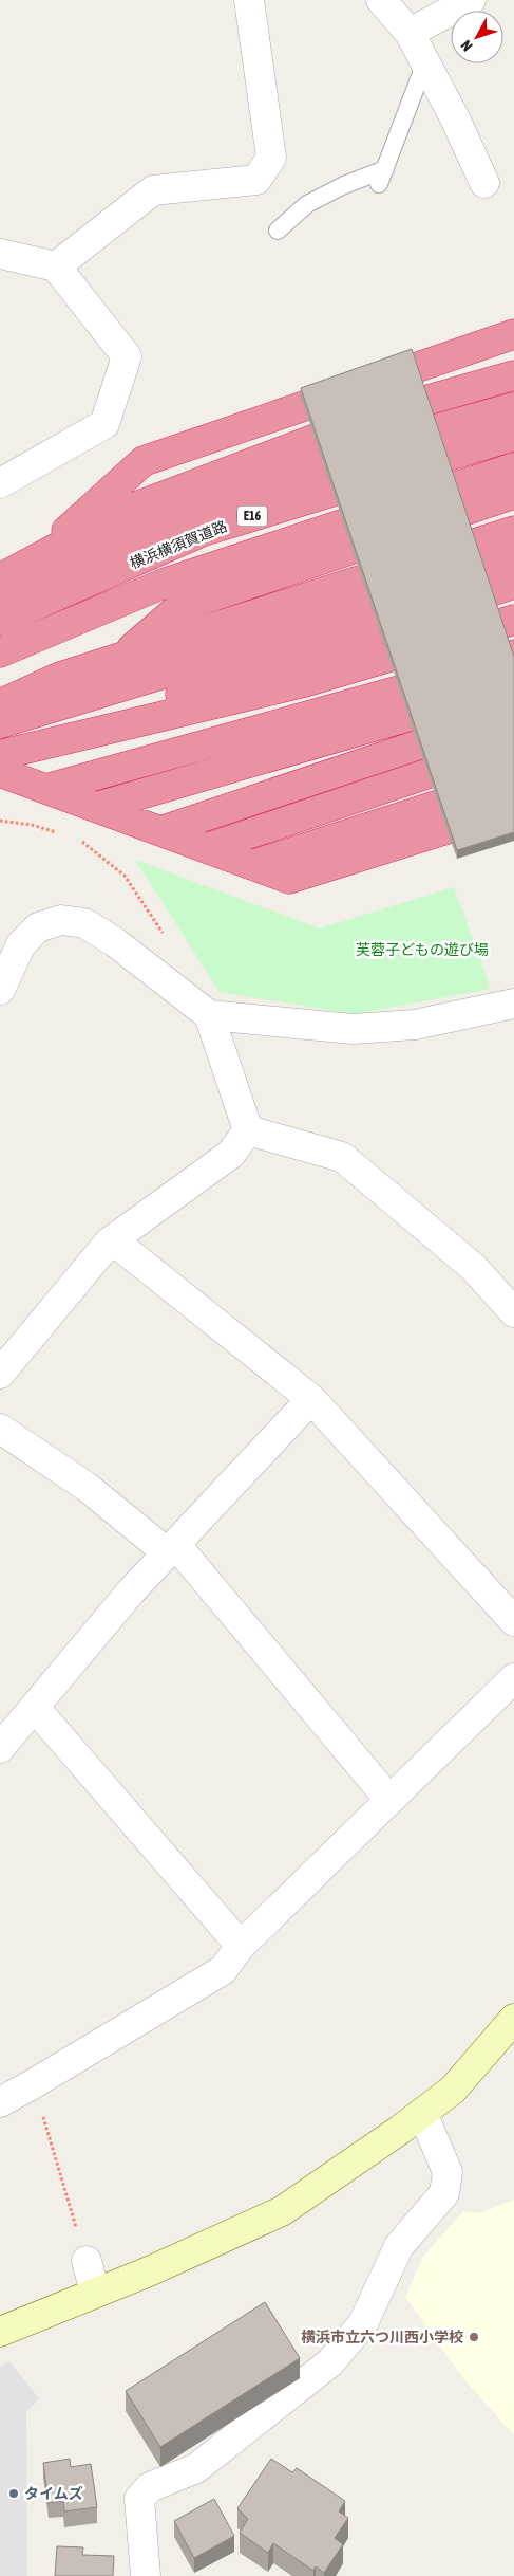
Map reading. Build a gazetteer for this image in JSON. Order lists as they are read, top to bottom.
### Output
{
  "streets": {
    "highway": ["E16", "横浜横須賀道路"]
  },
  "parks": ["芙蓉子どもの遊び場"],
  "places": ["横浜市立六つ川西小学校", "タイムズ"],
  "north": "bottom left"
}
